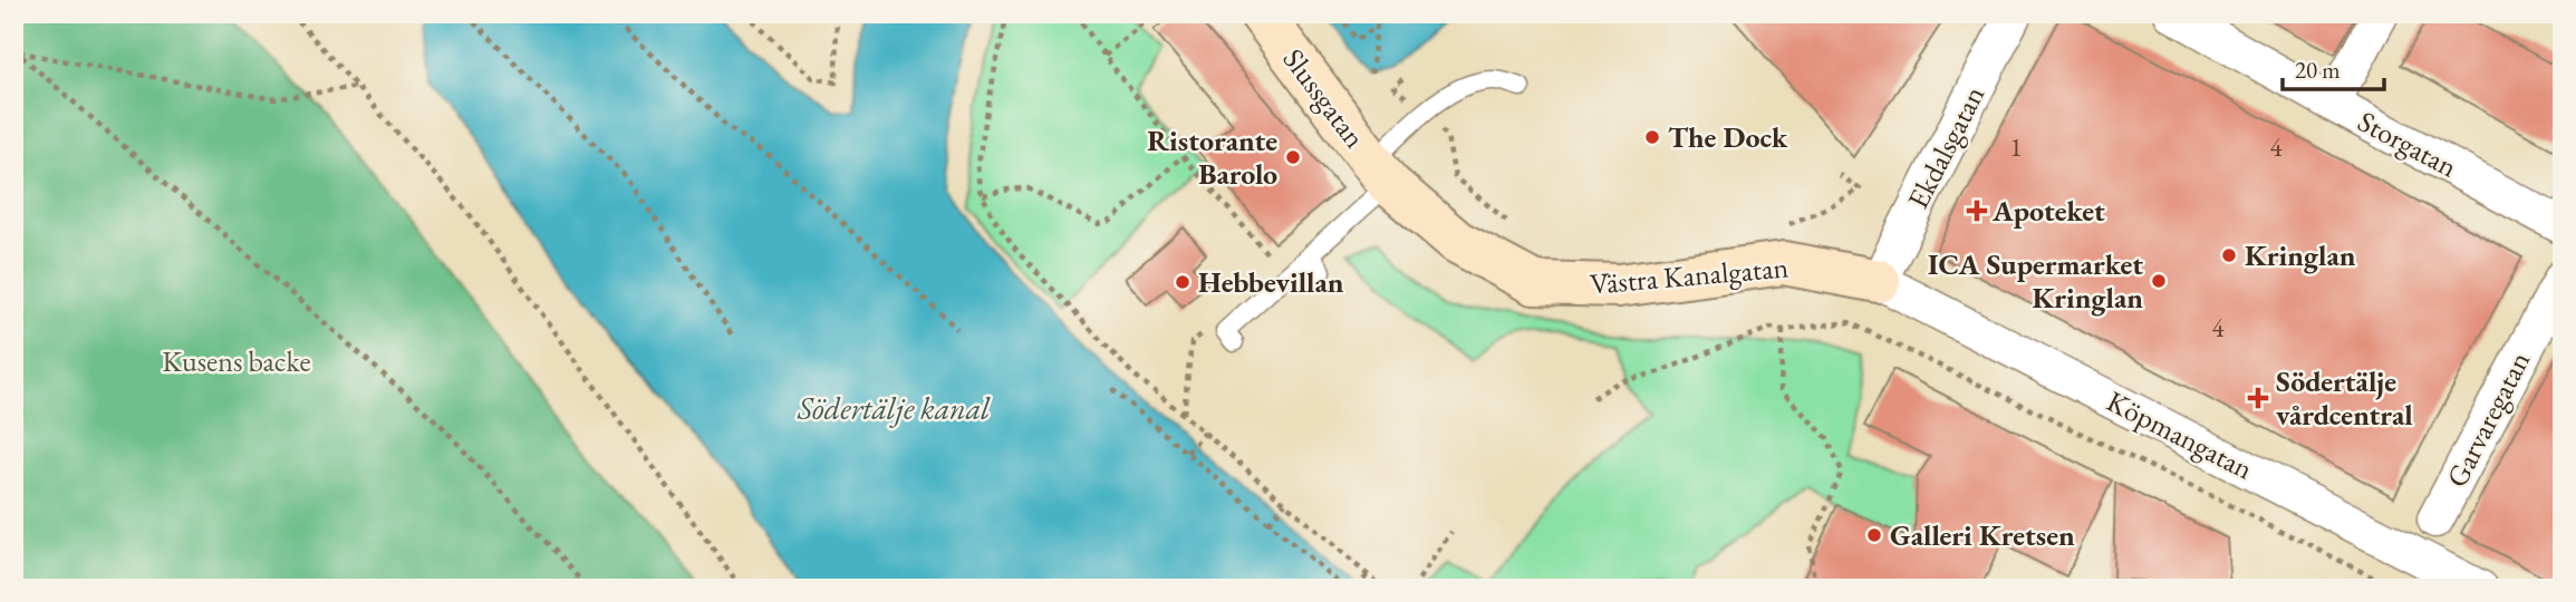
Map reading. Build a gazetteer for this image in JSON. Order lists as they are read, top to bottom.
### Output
{
  "streets": {
    "street": [
      "Slussgatan",
      "Storgatan",
      "Ekdalsgatan",
      "Västra Kanalgatan",
      "Garvaregatan",
      "Köpmangatan"
    ]
  },
  "crossings": [
    ["Slussgatan", "Västra Kanalgatan"],
    ["Ekdalsgatan", "Västra Kanalgatan"],
    ["Ekdalsgatan", "Köpmangatan"],
    ["Västra Kanalgatan", "Köpmangatan"]
  ],
  "water": ["Södertälje kanal"],
  "parks": ["Kusens backe"],
  "places": {
    "other": [
      "The Dock",
      "Ristorante Barolo",
      "Kringlan",
      "ICA Supermarket Kringlan",
      "Hebbevillan",
      "Galleri Kretsen"
    ],
    "health": ["Apoteket", "Södertälje vårdcentral"]
  },
  "house_numbers": ["1", "4", "4"],
  "scale_bar": "20 m"
}
